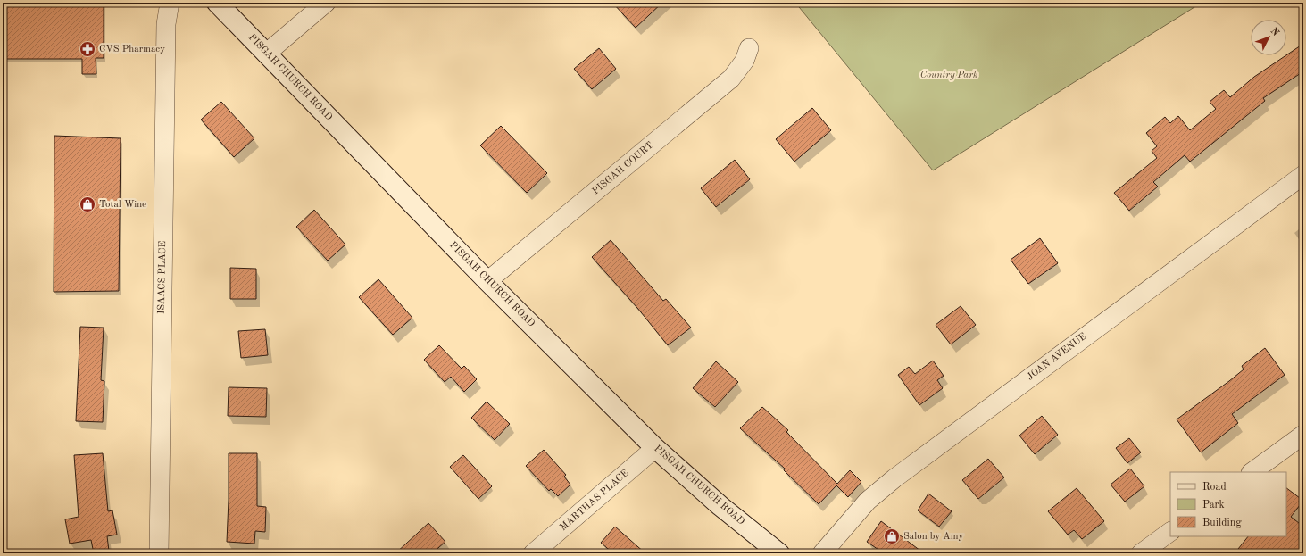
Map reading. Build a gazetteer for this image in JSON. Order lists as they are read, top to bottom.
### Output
{
  "streets": {
    "main road": ["PISGAH CHURCH ROAD"],
    "street": [
      "PISGAH COURT",
      "ISAACS PLACE",
      "JOAN AVENUE",
      "MARTHAS PLACE"
    ]
  },
  "crossings": [
    ["PISGAH CHURCH ROAD", "PISGAH COURT"],
    ["PISGAH CHURCH ROAD", "MARTHAS PLACE"]
  ],
  "parks": ["Country Park"],
  "places": {
    "pharmacy": ["CVS Pharmacy"],
    "shop": ["Total Wine", "Salon by Amy"]
  },
  "legend": ["Road", "Park", "Building"],
  "north": "top right"
}
